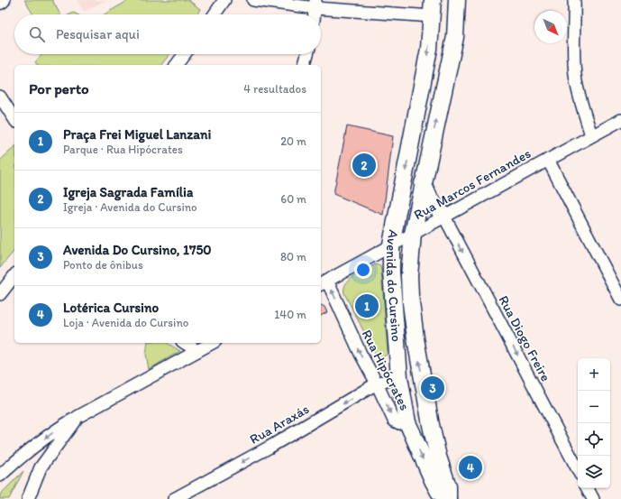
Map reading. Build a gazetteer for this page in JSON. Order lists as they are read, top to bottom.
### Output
{
  "streets": {
    "main road": ["Avenida do Cursino"],
    "street": [
      "Rua Marcos Fernandes",
      "Rua Diogo Freire",
      "Rua Hipócrates",
      "Rua Araxás"
    ]
  },
  "crossings": [
    ["Rua Marcos Fernandes", "Avenida do Cursino"],
    ["Rua Marcos Fernandes", "Rua Diogo Freire"],
    ["Rua Marcos Fernandes", "Rua Hipócrates"],
    ["Avenida do Cursino", "Rua Hipócrates"],
    ["Avenida do Cursino", "Rua Araxás"],
    ["Rua Hipócrates", "Rua Araxás"]
  ],
  "one_way": ["Rua Diogo Freire", "Rua Araxás"],
  "north": "bottom right",
  "page": {
    "search": "Pesquisar aqui",
    "heading": ["Por perto", "4 resultados"],
    "list": [
      {
        "mark": "1",
        "name": "Praça Frei Miguel Lanzani",
        "note": "Parque · Rua Hipócrates",
        "value": "20 m"
      },
      {
        "mark": "2",
        "name": "Igreja Sagrada Família",
        "note": "Igreja · Avenida do Cursino",
        "value": "60 m"
      },
      {
        "mark": "3",
        "name": "Avenida Do Cursino, 1750",
        "note": "Ponto de ônibus",
        "value": "80 m"
      },
      {
        "mark": "4",
        "name": "Lotérica Cursino",
        "note": "Loja · Avenida do Cursino",
        "value": "140 m"
      }
    ],
    "pins": [
      "2",
      "1",
      "3",
      "4"
    ],
    "map_buttons": ["+", "−"]
  }
}
